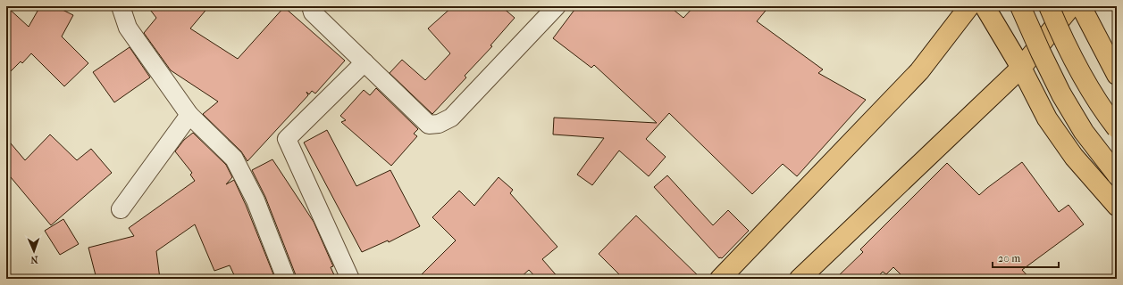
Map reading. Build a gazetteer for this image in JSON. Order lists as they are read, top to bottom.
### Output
{
  "scale_bar": "20 m",
  "north": "bottom"
}
